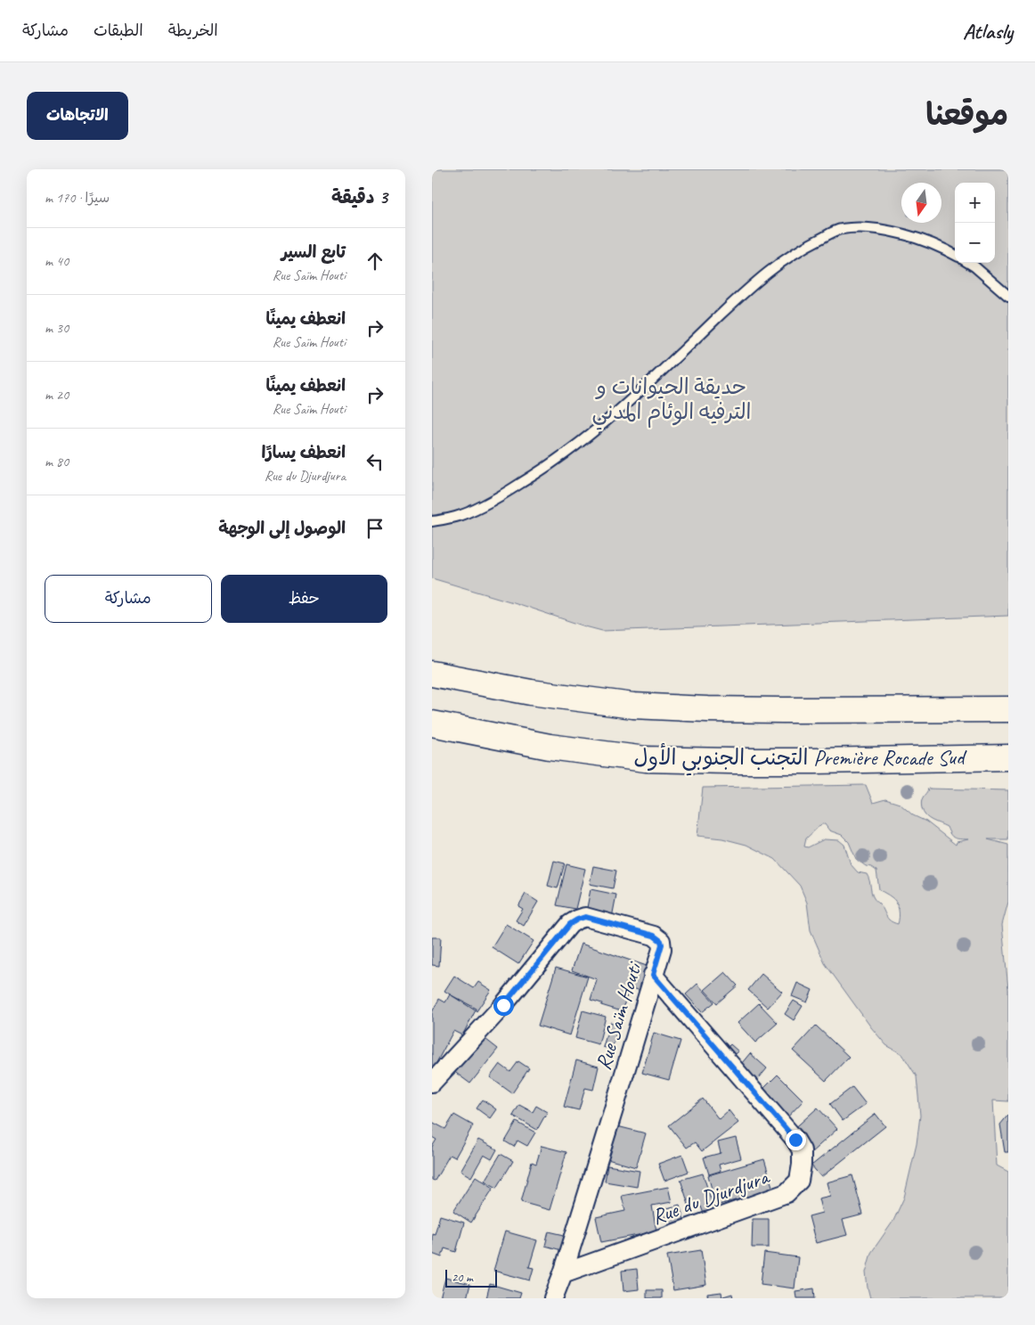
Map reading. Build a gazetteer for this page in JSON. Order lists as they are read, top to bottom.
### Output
{
  "streets": {
    "highway": ["التجنب الجنوبي الأول Première Rocade Sud"],
    "street": ["Rue Saïm Houti", "Rue du Djurdjura"]
  },
  "crossings": [
    ["Rue Saïm Houti", "Rue du Djurdjura"]
  ],
  "parks": ["حديقة الحيوانات و الترفيه الوئام المدني"],
  "scale_bar": "20 m",
  "north": "bottom",
  "page": {
    "header": "Atlasly",
    "nav": ["الخريطة", "الطبقات", "مشاركة"],
    "title": "موقعنا",
    "buttons": [
      "الاتجاهات",
      ["حفظ", "مشاركة"]
    ],
    "heading": ["3 دقيقة", "سيرًا · 170 m"],
    "map_buttons": ["+", "−"],
    "list": [
      ["تابع السير", "Rue Saïm Houti", "40 m"],
      ["انعطف يمينًا", "Rue Saïm Houti", "30 m"],
      ["انعطف يمينًا", "Rue Saïm Houti", "20 m"],
      ["انعطف يسارًا", "Rue du Djurdjura", "80 m"],
      "الوصول إلى الوجهة"
    ],
    "scale": "20 m"
  }
}
